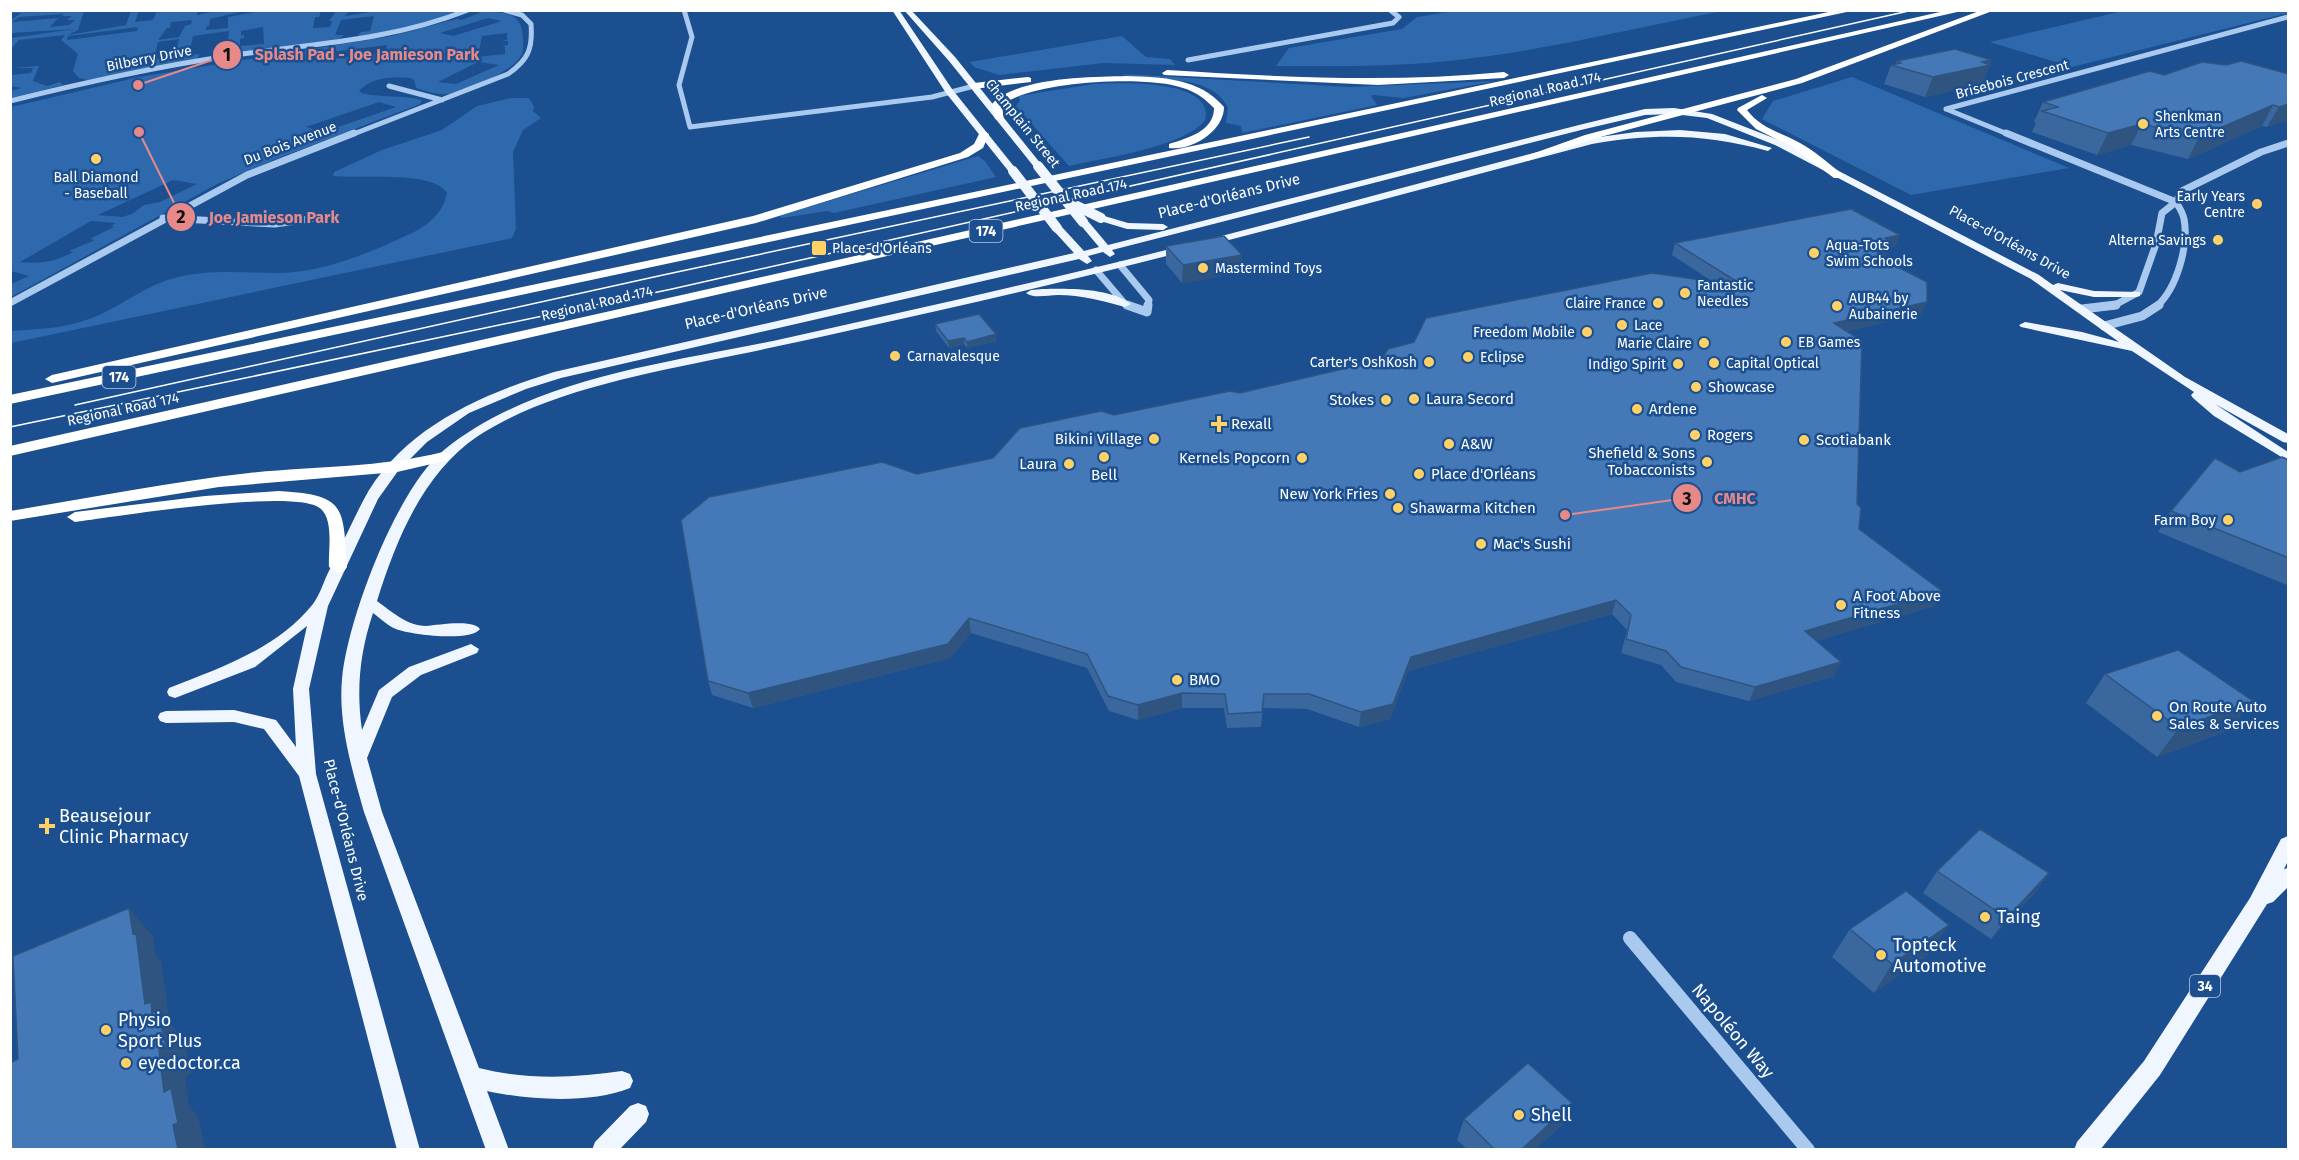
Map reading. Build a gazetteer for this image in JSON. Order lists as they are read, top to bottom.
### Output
{
  "streets": {
    "highway": ["Regional Road 174", "174"],
    "main road": ["Champlain Street", "Place-d'Orléans Drive", "34"],
    "street": [
      "Bilberry Drive",
      "Brisebois Crescent",
      "Du Bois Avenue",
      "Napoléon Way"
    ]
  },
  "crossings": [
    ["Champlain Street", "Place-d'Orléans Drive"]
  ],
  "places": {
    "other": [
      "Splash Pad - Joe Jamieson Park",
      "Shenkman Arts Centre",
      "Joe Jamieson Park",
      "Ball Diamond - Baseball",
      "Early Years Centre",
      "Alterna Savings",
      "Aqua-Tots Swim Schools",
      "Mastermind Toys",
      "Fantastic Needles",
      "Claire France",
      "AUB44 by Aubainerie",
      "Lace",
      "Freedom Mobile",
      "EB Games",
      "Marie Claire",
      "Carnavalesque",
      "Eclipse",
      "Carter's OshKosh",
      "Capital Optical",
      "Indigo Spirit",
      "Showcase",
      "Laura Secord",
      "Stokes",
      "Ardene",
      "Rogers",
      "Bikini Village",
      "Scotiabank",
      "A&W",
      "Bell",
      "Kernels Popcorn",
      "Shefield & Sons Tobacconists",
      "Laura",
      "Place d'Orléans",
      "New York Fries",
      "Shawarma Kitchen",
      "CMHC",
      "Farm Boy",
      "Mac's Sushi",
      "A Foot Above Fitness",
      "BMO",
      "On Route Auto Sales & Services",
      "Taing",
      "Topteck Automotive",
      "Physio Sport Plus",
      "eyedoctor.ca",
      "Shell"
    ],
    "transit": ["Place-d'Orléans"],
    "health": ["Rexall", "Beausejour Clinic Pharmacy"]
  }
}
